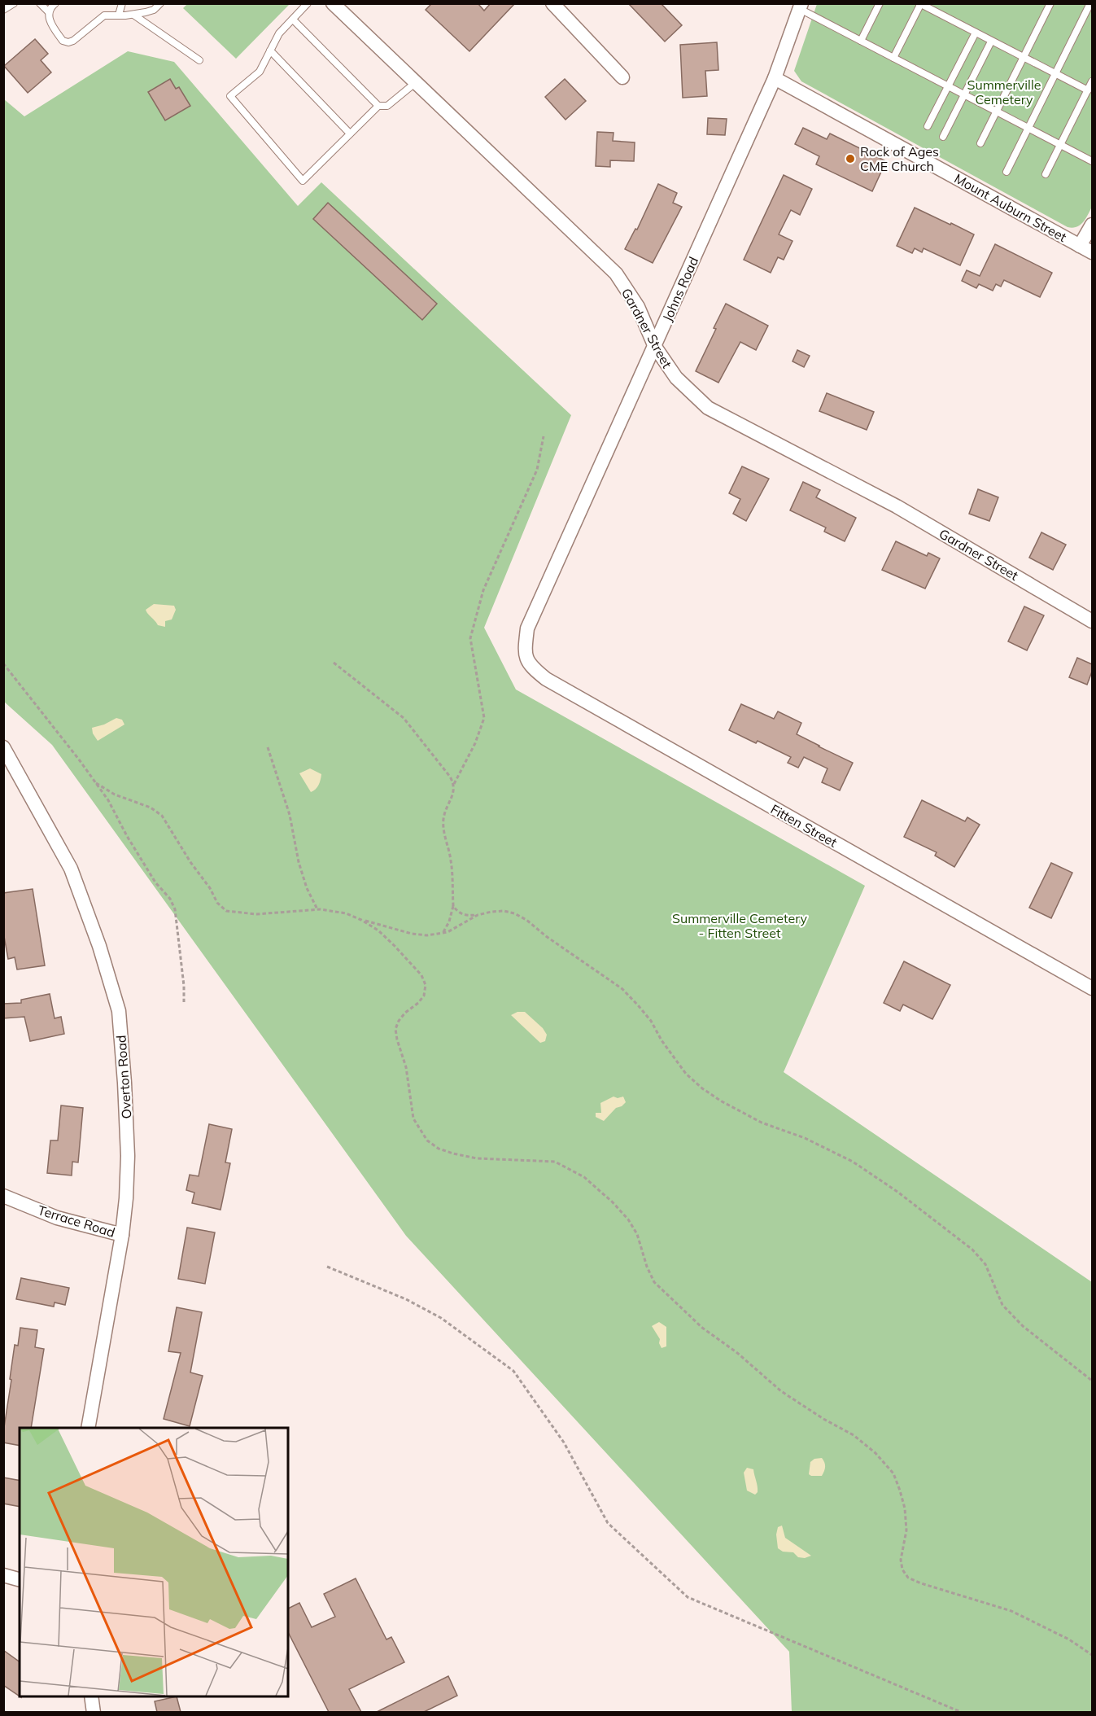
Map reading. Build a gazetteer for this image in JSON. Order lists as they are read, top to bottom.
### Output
{
  "streets": {
    "street": [
      "Mount Auburn Street",
      "Johns Road",
      "Gardner Street",
      "Fitten Street",
      "Overton Road",
      "Terrace Road"
    ]
  },
  "crossings": [
    ["Mount Auburn Street", "Johns Road"],
    ["Johns Road", "Gardner Street"],
    ["Johns Road", "Fitten Street"],
    ["Overton Road", "Terrace Road"]
  ],
  "parks": ["Summerville Cemetery", "Summerville Cemetery - Fitten Street"],
  "places": ["Rock of Ages CME Church"]
}
